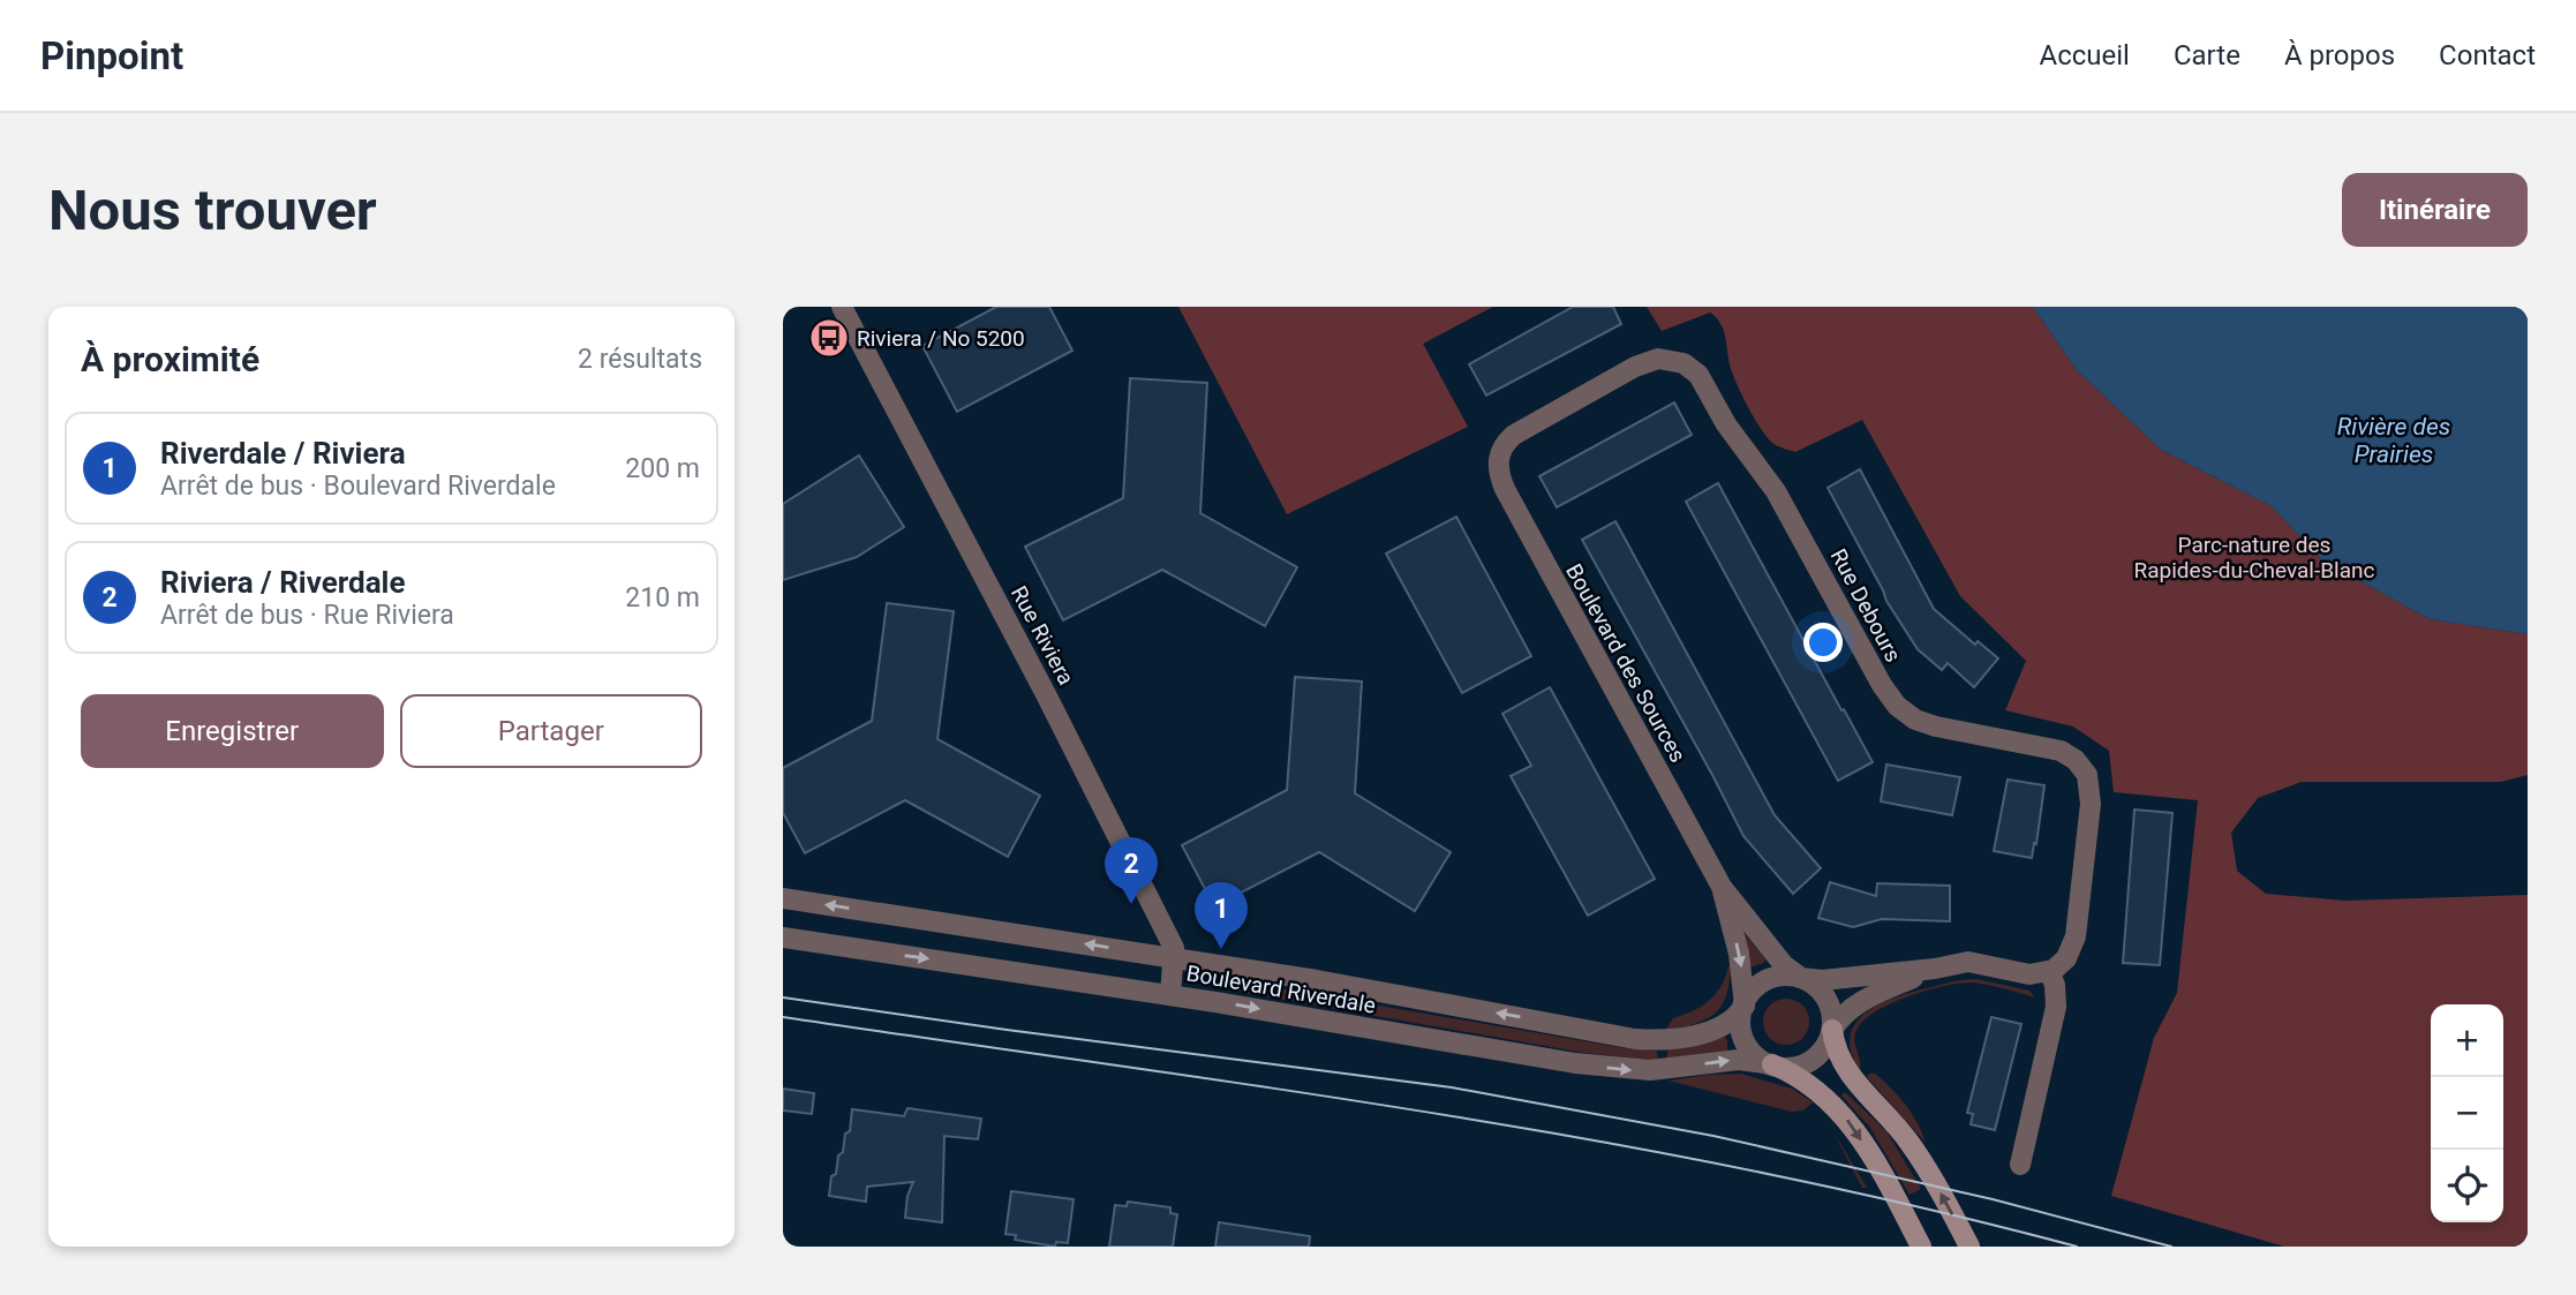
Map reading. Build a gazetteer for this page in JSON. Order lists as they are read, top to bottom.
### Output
{
  "streets": {
    "street": [
      "Rue Debours",
      "Rue Riviera",
      "Boulevard des Sources",
      "Boulevard Riverdale"
    ]
  },
  "crossings": [
    ["Rue Debours", "Boulevard des Sources"],
    ["Rue Riviera", "Boulevard Riverdale"],
    ["Boulevard des Sources", "Boulevard Riverdale"]
  ],
  "water": ["Rivière des Prairies"],
  "parks": ["Parc-nature des Rapides-du-Cheval-Blanc"],
  "places": {
    "bus stop": ["Riviera / No 5200"]
  },
  "page": {
    "header": "Pinpoint",
    "nav": [
      "Accueil",
      "Carte",
      "À propos",
      "Contact"
    ],
    "buttons": [
      "Itinéraire",
      ["Enregistrer", "Partager"]
    ],
    "title": "Nous trouver",
    "heading": ["À proximité", "2 résultats"],
    "list": [
      {
        "mark": "1",
        "name": "Riverdale / Riviera",
        "note": "Arrêt de bus · Boulevard Riverdale",
        "value": "200 m"
      },
      {
        "mark": "2",
        "name": "Riviera / Riverdale",
        "note": "Arrêt de bus · Rue Riviera",
        "value": "210 m"
      }
    ],
    "pins": ["2", "1"],
    "map_buttons": ["+", "−"]
  }
}
